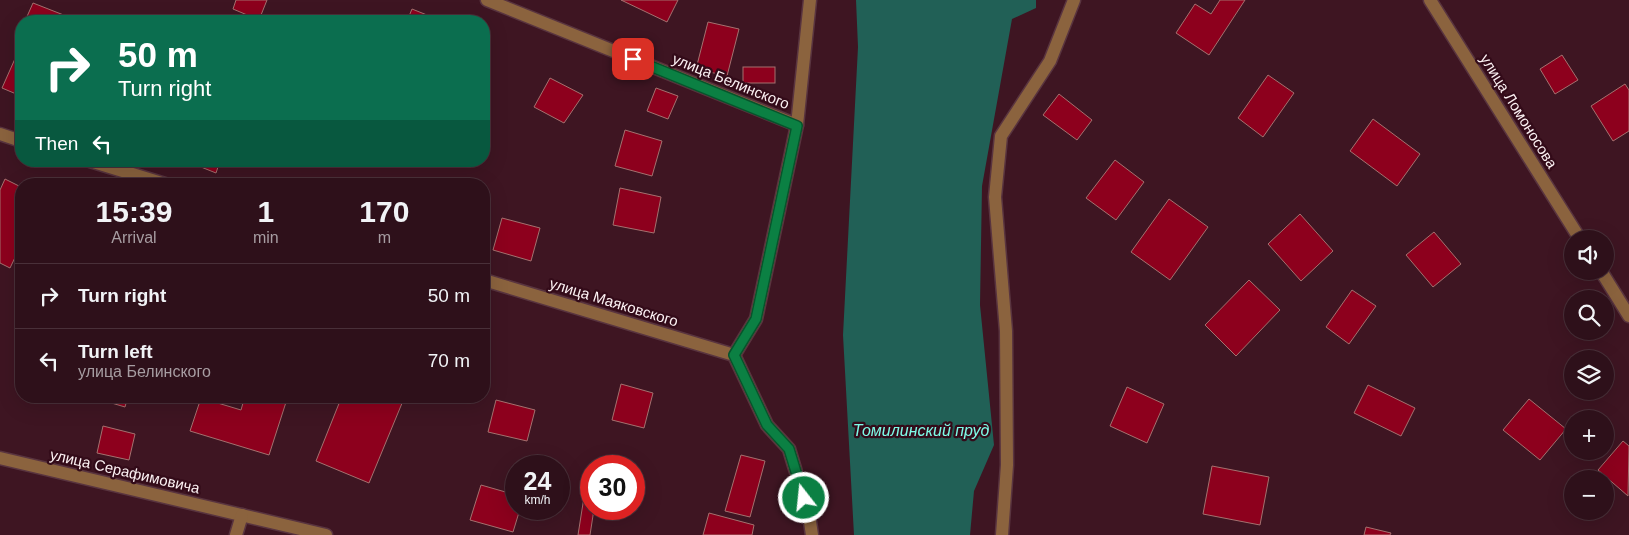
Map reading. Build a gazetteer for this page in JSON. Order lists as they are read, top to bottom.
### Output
{
  "streets": {
    "street": [
      "улица Белинского",
      "улица Ломоносова",
      "улица Маяковского",
      "улица Серафимовича"
    ]
  },
  "water": ["Томилинский пруд"],
  "page": {
    "turn": ["50 m", "Turn right"],
    "then": "Then",
    "eta": [
      "15:39",
      "Arrival",
      "1",
      "min",
      "170",
      "m"
    ],
    "map_buttons": ["+", "−"],
    "list": [
      {
        "name": "Turn right",
        "value": "50 m"
      },
      {
        "name": "Turn left",
        "note": "улица Белинского",
        "value": "70 m"
      }
    ],
    "speed": "24 km/h",
    "limit": "30"
  }
}
